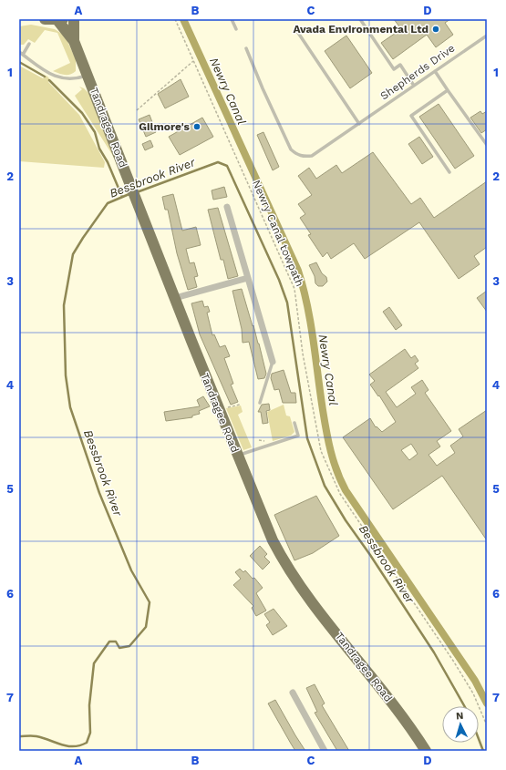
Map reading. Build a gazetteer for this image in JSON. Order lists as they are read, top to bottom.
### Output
{
  "streets": {
    "highway": ["Tandragee Road"],
    "lane": ["Shepherds Drive"],
    "path": ["Newry Canal towpath"]
  },
  "water": ["Newry Canal", "Bessbrook River"],
  "places": ["Avada Environmental Ltd", "Gilmore's"],
  "north": "top",
  "grid": {
    "columns": [
      "A",
      "B",
      "C",
      "D"
    ],
    "rows": [
      "1",
      "2",
      "3",
      "4",
      "5",
      "6",
      "7"
    ]
  }
}
